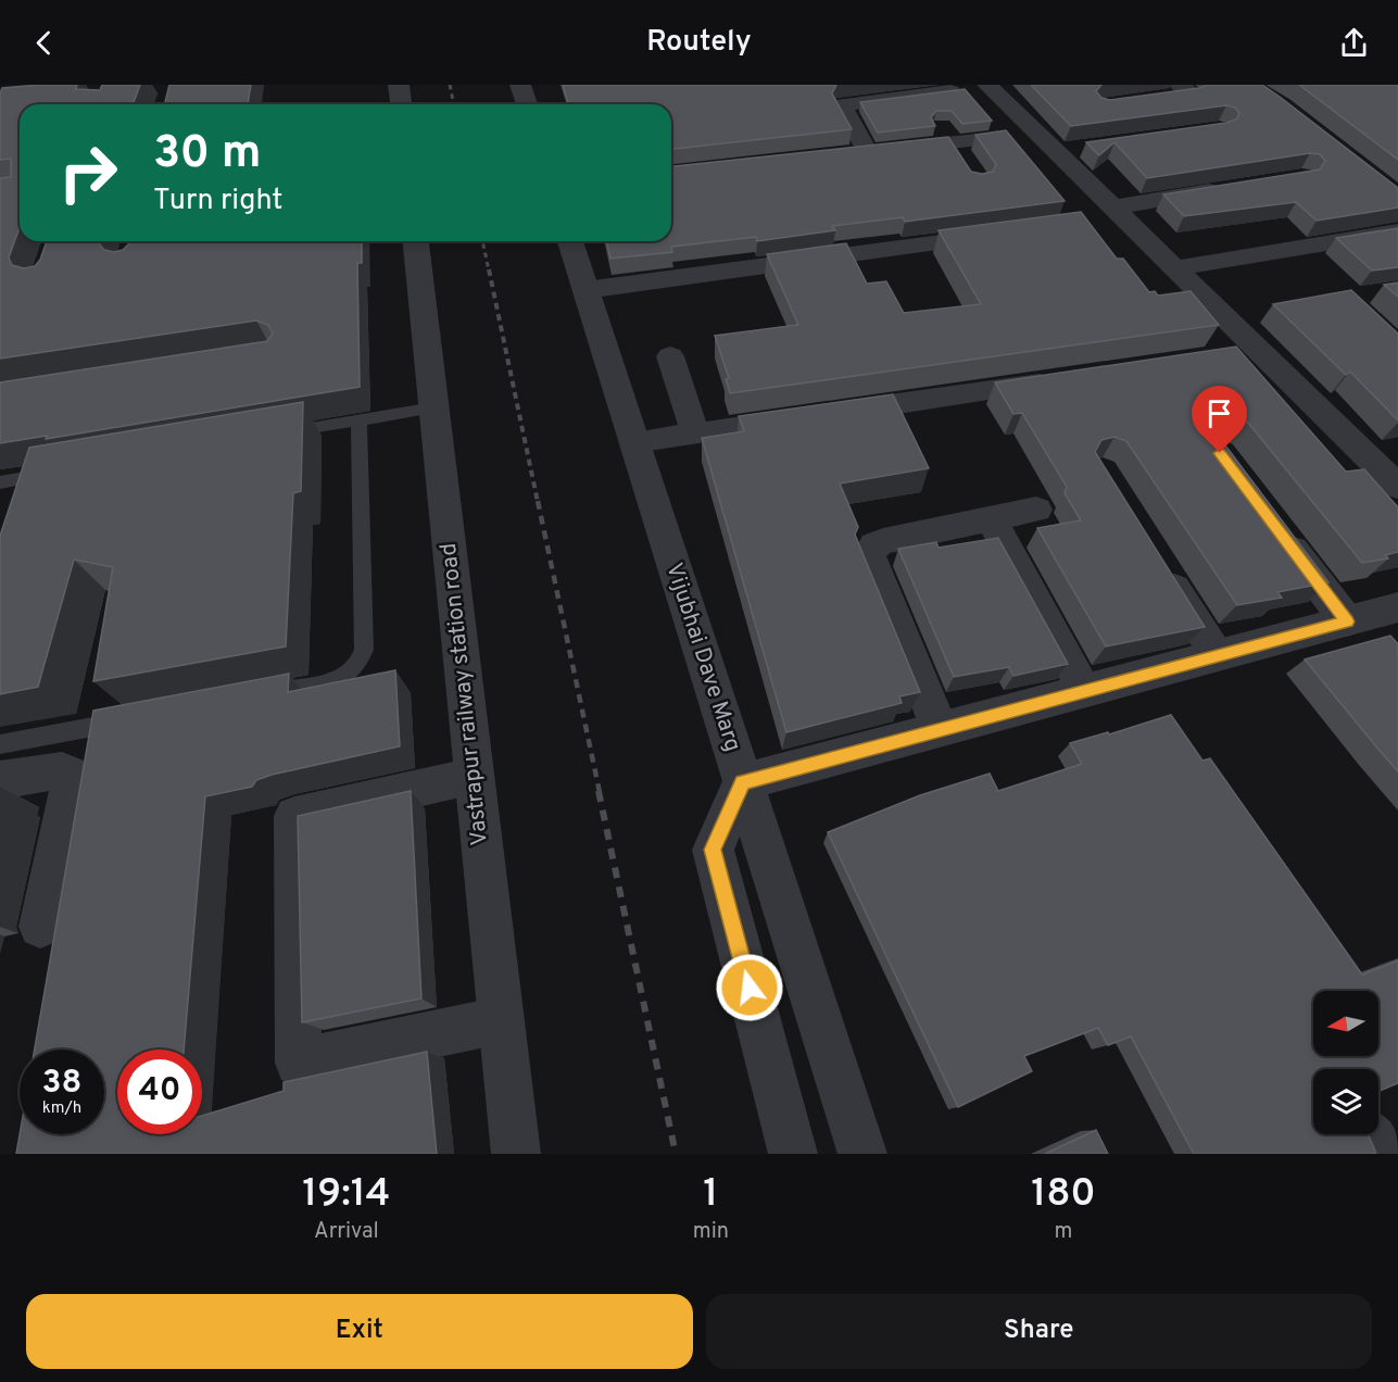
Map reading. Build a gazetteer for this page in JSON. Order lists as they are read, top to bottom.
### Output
{
  "streets": {
    "street": ["Vijubhai Dave Marg", "Vastrapur railway station road"]
  },
  "north": "left",
  "page": {
    "header": "Routely",
    "turn": ["30 m", "Turn right"],
    "speed": "38 km/h",
    "limit": "40",
    "eta": [
      "19:14",
      "Arrival",
      "1",
      "min",
      "180",
      "m"
    ],
    "buttons": ["Exit", "Share"]
  }
}
